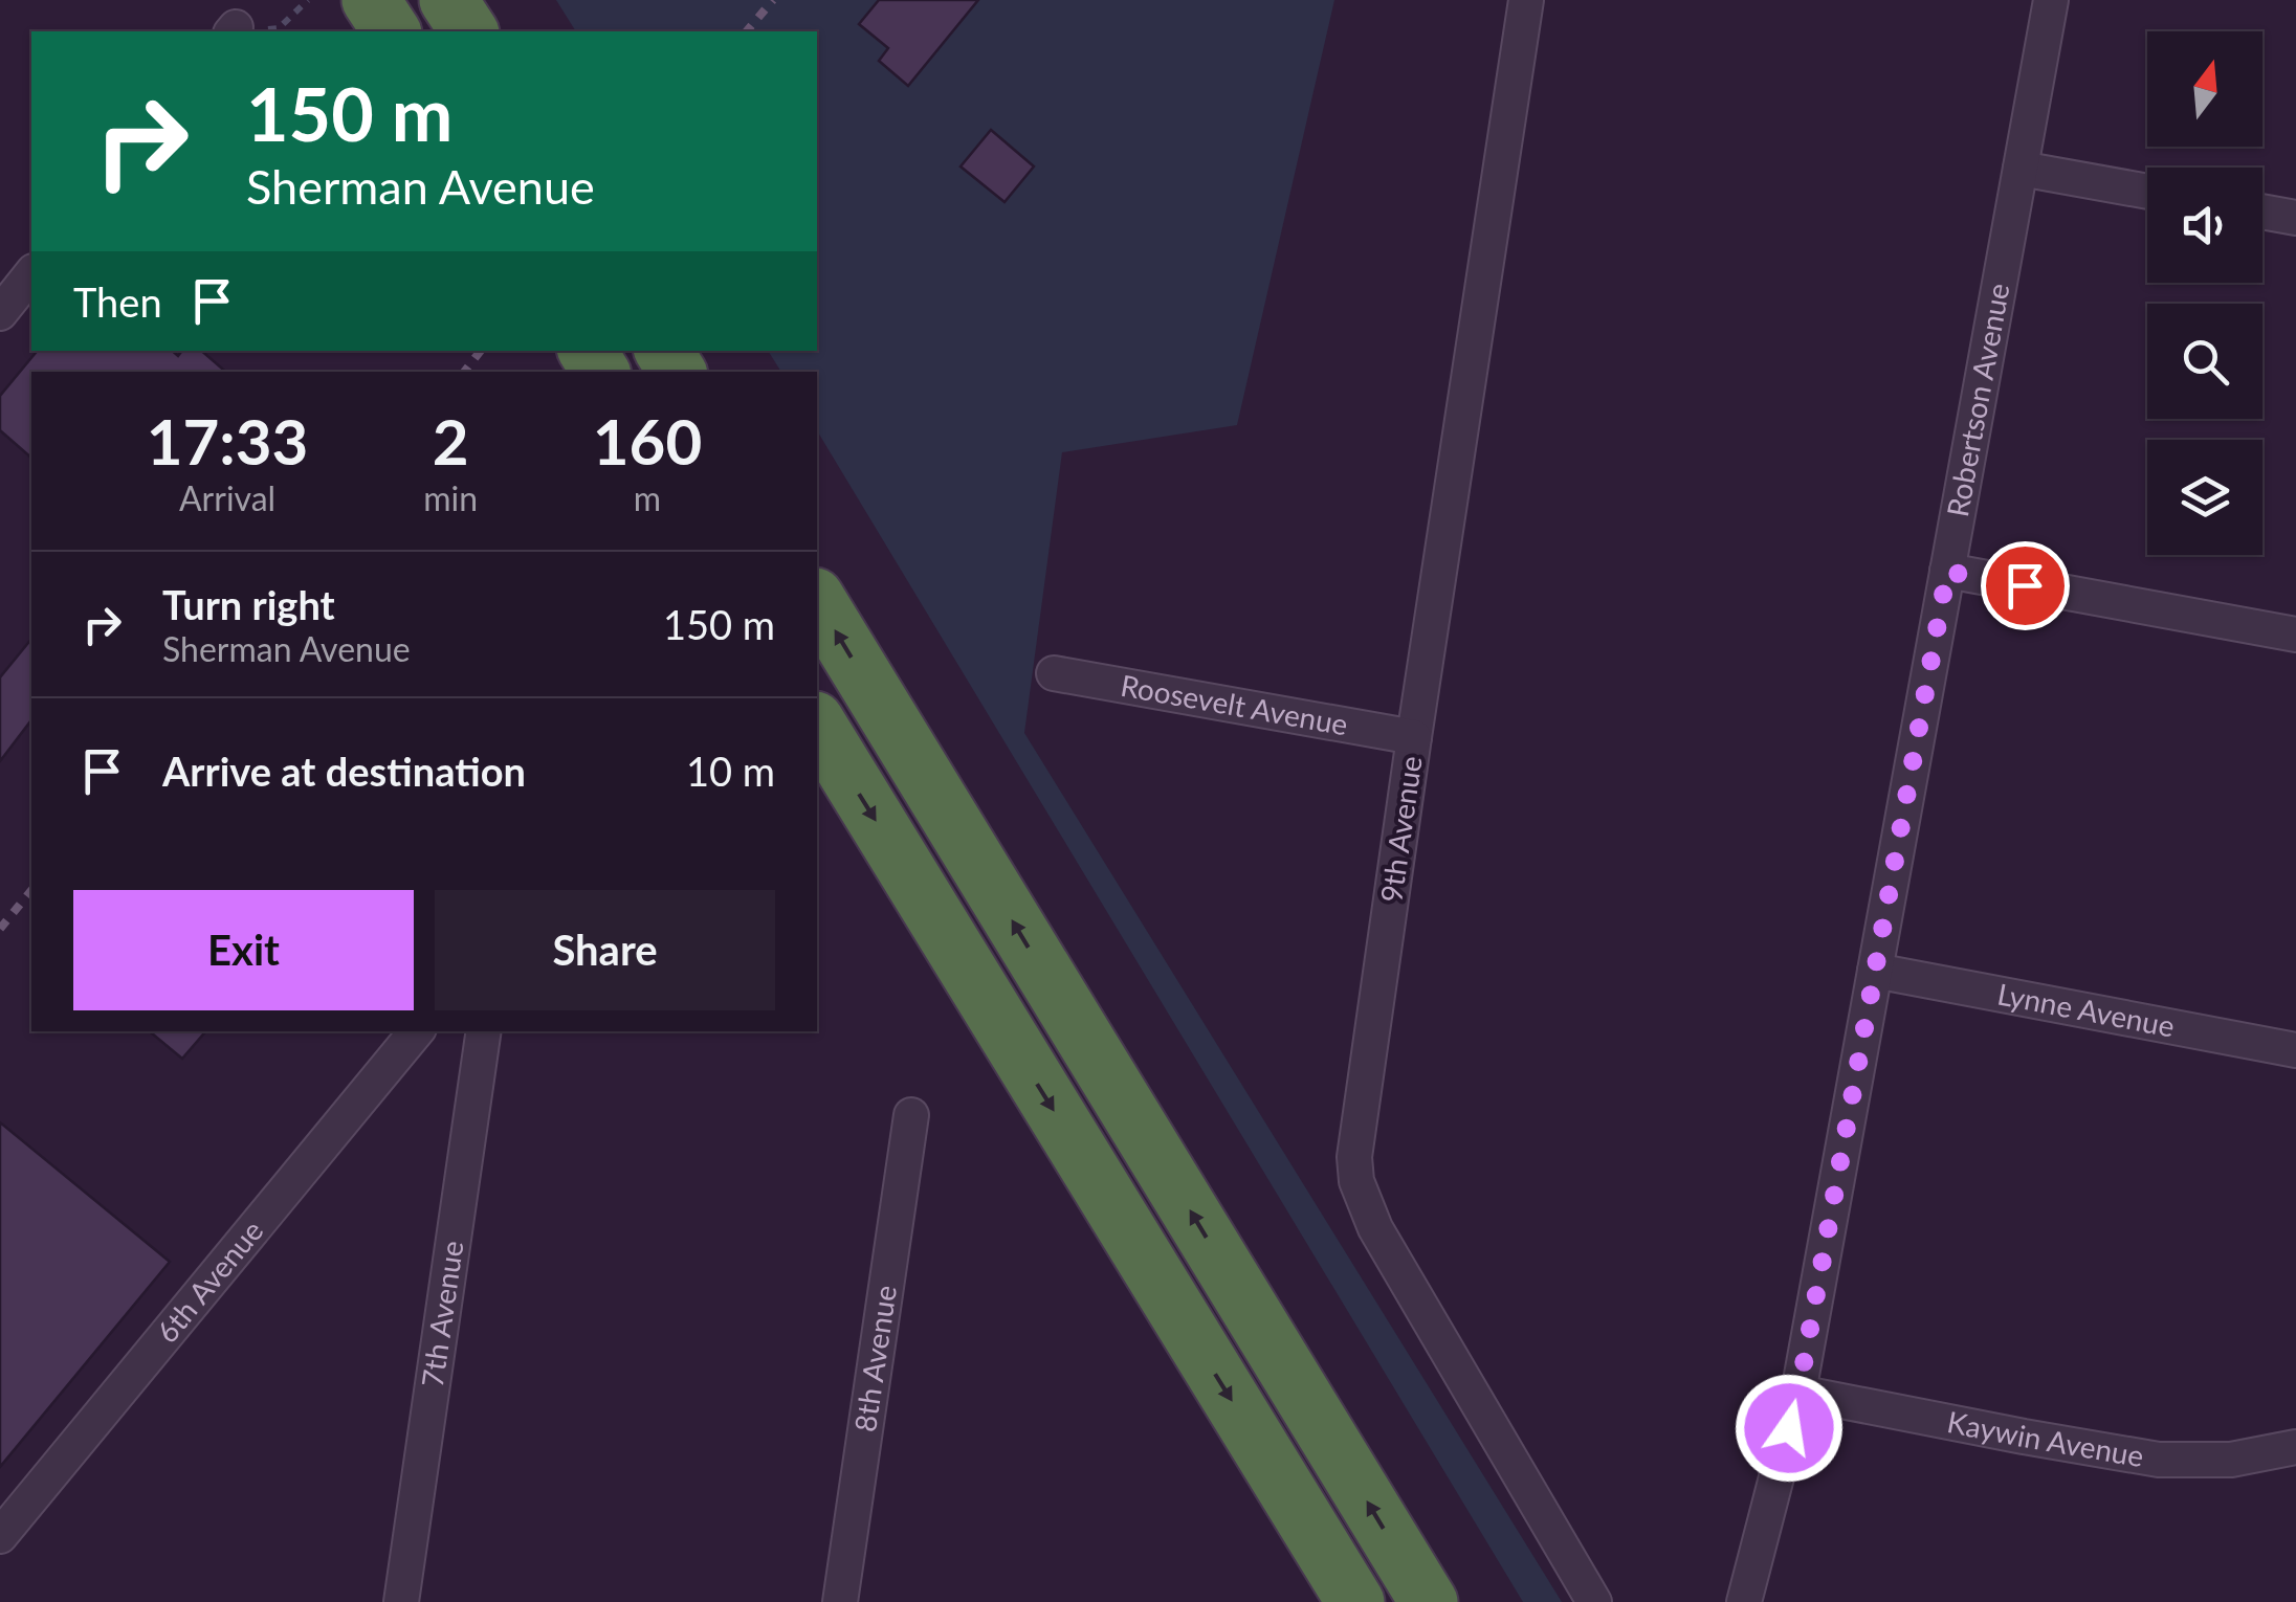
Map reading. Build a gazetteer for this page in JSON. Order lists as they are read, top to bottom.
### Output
{
  "streets": {
    "street": [
      "Robertson Avenue",
      "Roosevelt Avenue",
      "9th Avenue",
      "Lynne Avenue",
      "6th Avenue",
      "7th Avenue",
      "8th Avenue",
      "Kaywin Avenue"
    ]
  },
  "crossings": [
    ["Robertson Avenue", "Lynne Avenue"],
    ["Robertson Avenue", "Kaywin Avenue"],
    ["Roosevelt Avenue", "9th Avenue"]
  ],
  "north": "top",
  "page": {
    "turn": ["150 m", "Sherman Avenue"],
    "then": "Then",
    "eta": [
      "17:33",
      "Arrival",
      "2",
      "min",
      "160",
      "m"
    ],
    "list": [
      {
        "name": "Turn right",
        "note": "Sherman Avenue",
        "value": "150 m"
      },
      {
        "name": "Arrive at destination",
        "value": "10 m"
      }
    ],
    "buttons": ["Exit", "Share"]
  }
}
